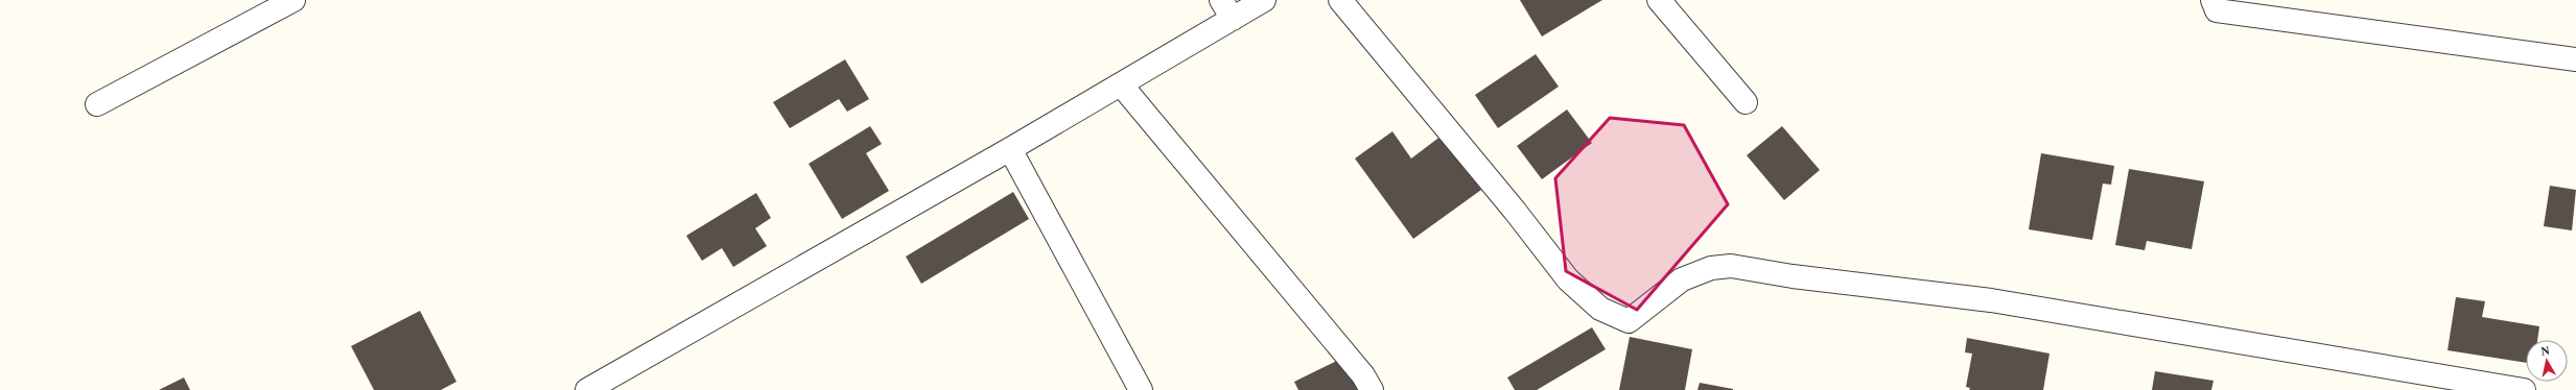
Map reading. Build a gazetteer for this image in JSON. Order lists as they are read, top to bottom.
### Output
{
  "north": "top"
}
